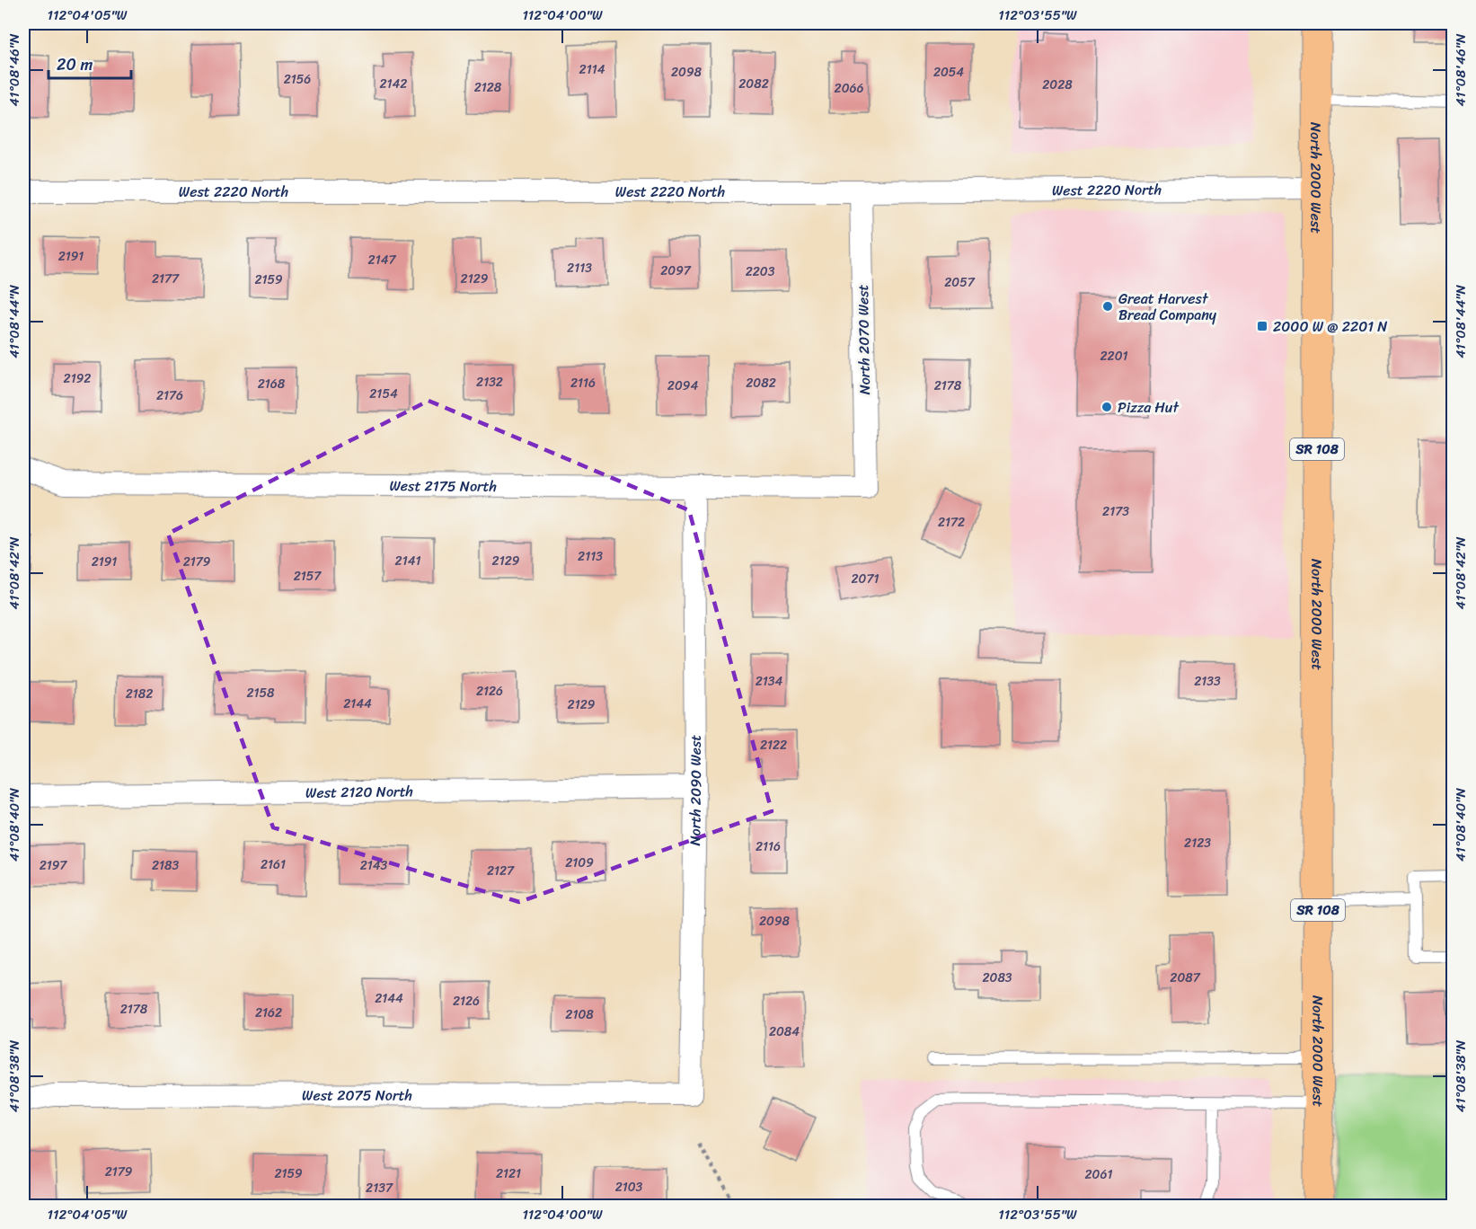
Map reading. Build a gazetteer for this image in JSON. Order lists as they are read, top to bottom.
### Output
{
  "streets": {
    "main road": ["North 2000 West", "SR 108"],
    "street": [
      "West 2220 North",
      "North 2070 West",
      "West 2175 North",
      "North 2090 West",
      "West 2120 North",
      "West 2075 North"
    ]
  },
  "crossings": [
    ["North 2000 West", "West 2220 North"],
    ["West 2220 North", "North 2070 West"],
    ["North 2070 West", "West 2175 North"],
    ["West 2175 North", "North 2090 West"],
    ["North 2090 West", "West 2120 North"],
    ["North 2090 West", "West 2075 North"]
  ],
  "places": {
    "other": ["Great Harvest Bread Company", "Pizza Hut"],
    "transit": ["2000 W @ 2201 N"]
  },
  "house_numbers": [
    "2114",
    "2098",
    "2054",
    "2156",
    "2142",
    "2082",
    "2028",
    "2128",
    "2066",
    "2191",
    "2147",
    "2113",
    "2097",
    "2203",
    "2177",
    "2129",
    "2159",
    "2057",
    "2201",
    "2192",
    "2132",
    "2116",
    "2082",
    "2168",
    "2094",
    "2178",
    "2154",
    "2176",
    "2173",
    "2172",
    "2113",
    "2141",
    "2129",
    "2191",
    "2179",
    "2157",
    "2071",
    "2134",
    "2133",
    "2126",
    "2158",
    "2182",
    "2144",
    "2129",
    "2122",
    "2123",
    "2116",
    "2109",
    "2161",
    "2197",
    "2183",
    "2143",
    "2127",
    "2098",
    "2083",
    "2087",
    "2144",
    "2126",
    "2178",
    "2162",
    "2108",
    "2084",
    "2179",
    "2159",
    "2121",
    "2061",
    "2103",
    "2137"
  ],
  "scale_bar": "20 m",
  "coordinates": [
    "112°04'05\"W",
    "112°04'00\"W",
    "112°03'55\"W",
    "41°08'46\"N",
    "41°08'44\"N",
    "41°08'42\"N",
    "41°08'40\"N",
    "41°08'38\"N"
  ]
}
